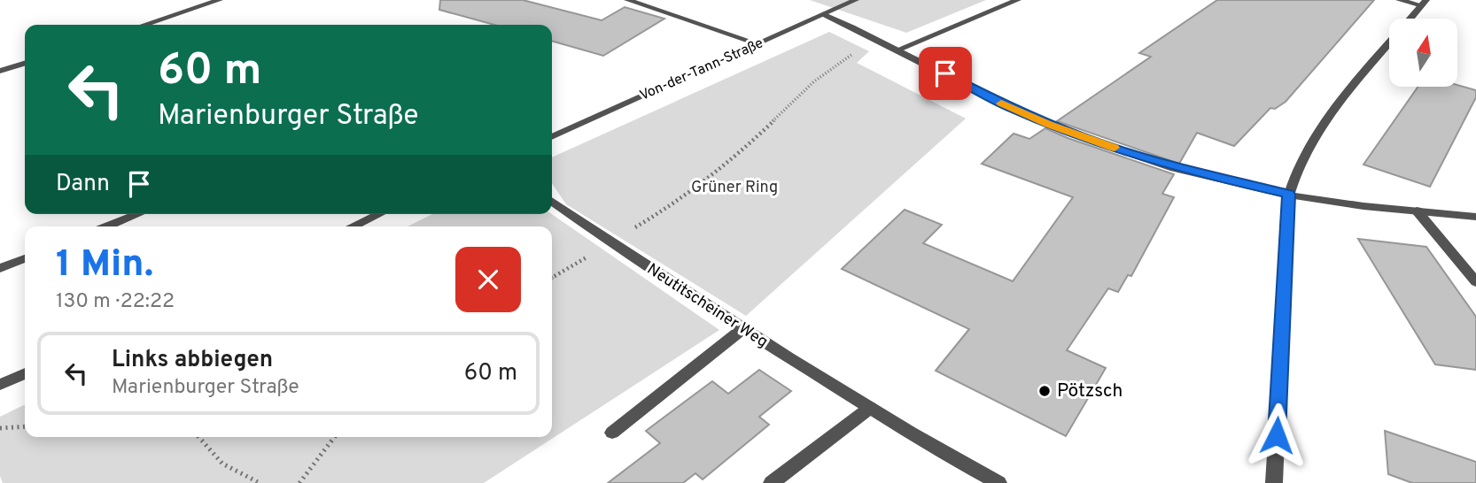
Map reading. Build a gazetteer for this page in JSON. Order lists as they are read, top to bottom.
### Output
{
  "streets": {
    "street": ["Von-der-Tann-Straße", "Neutitscheiner Weg"]
  },
  "parks": ["Grüner Ring"],
  "places": ["Pötzsch"],
  "north": "top",
  "page": {
    "turn": ["60 m", "Marienburger Straße"],
    "then": "Dann",
    "heading": ["1 Min.", "130 m · 22:22"],
    "list": [
      {
        "name": "Links abbiegen",
        "note": "Marienburger Straße",
        "value": "60 m"
      }
    ]
  }
}
